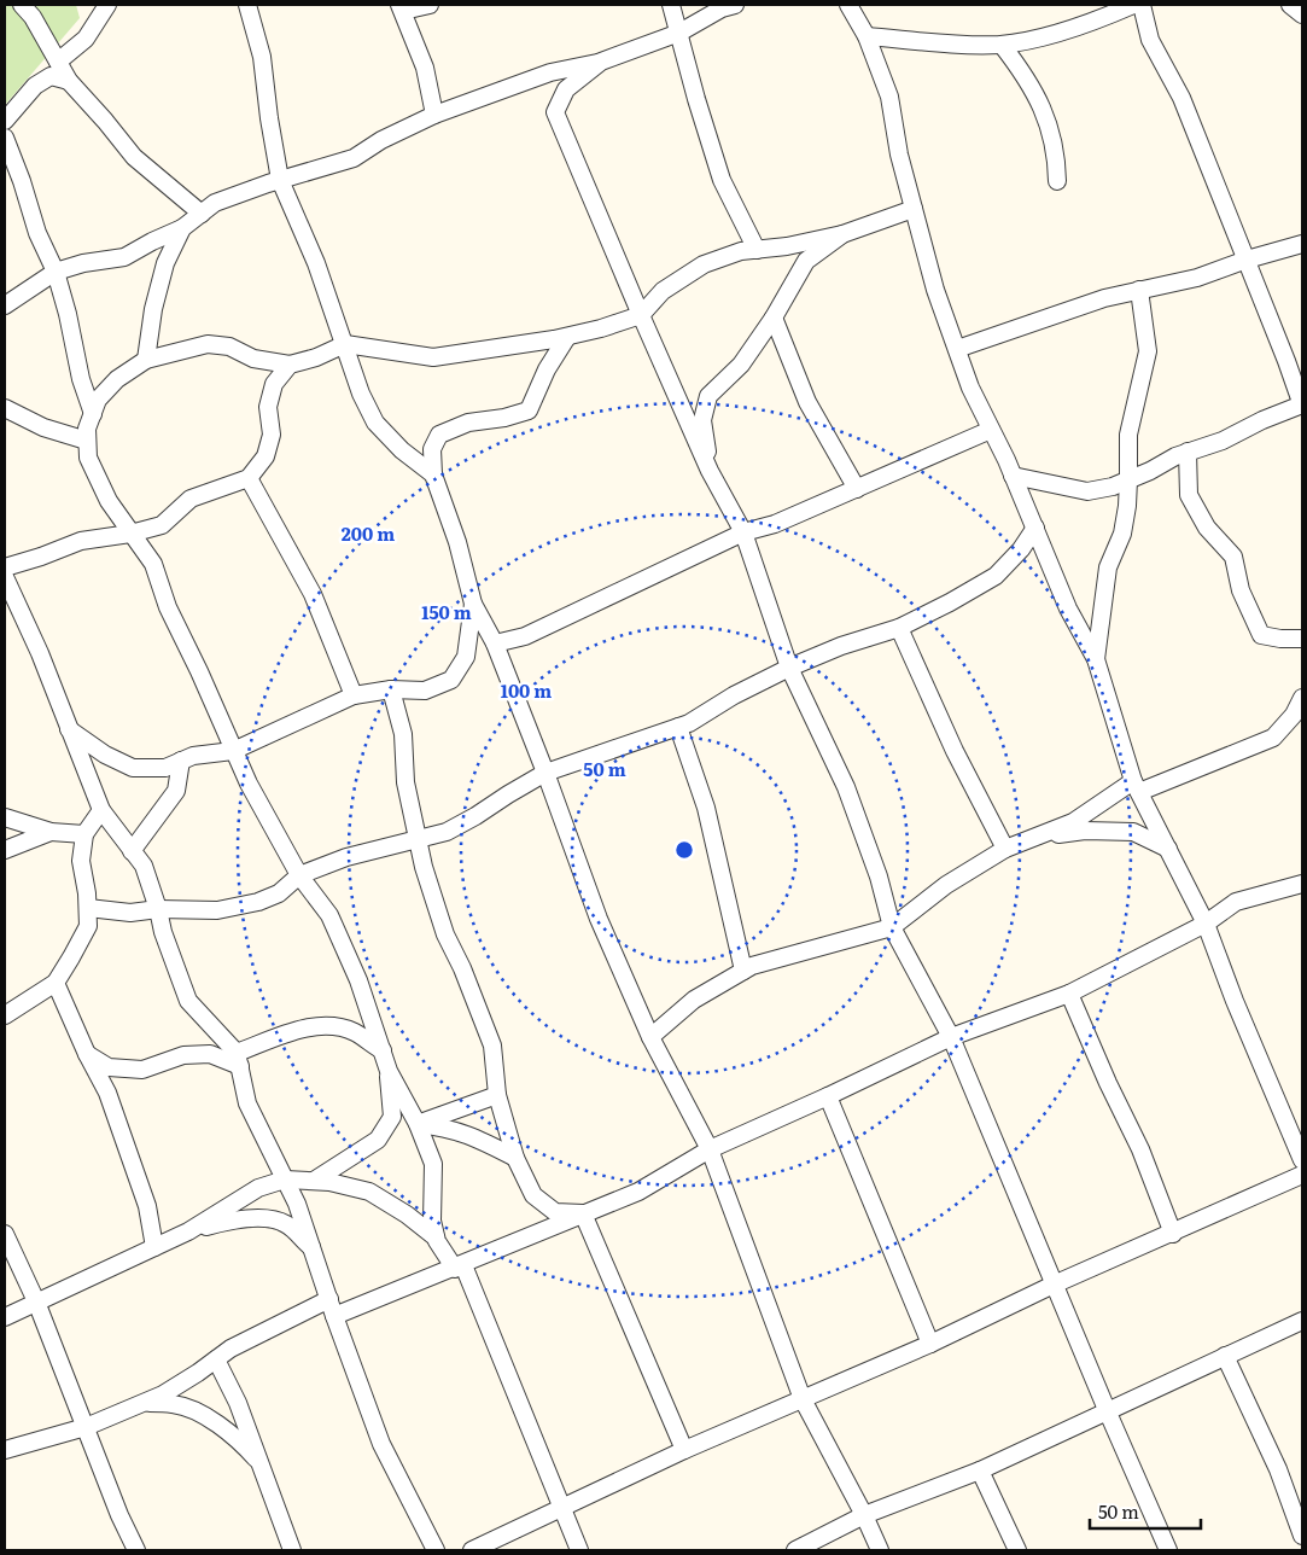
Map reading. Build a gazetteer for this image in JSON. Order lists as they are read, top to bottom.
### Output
{
  "scale_bar": "50 m",
  "rings": [
    "200 m",
    "150 m",
    "100 m",
    "50 m"
  ]
}
